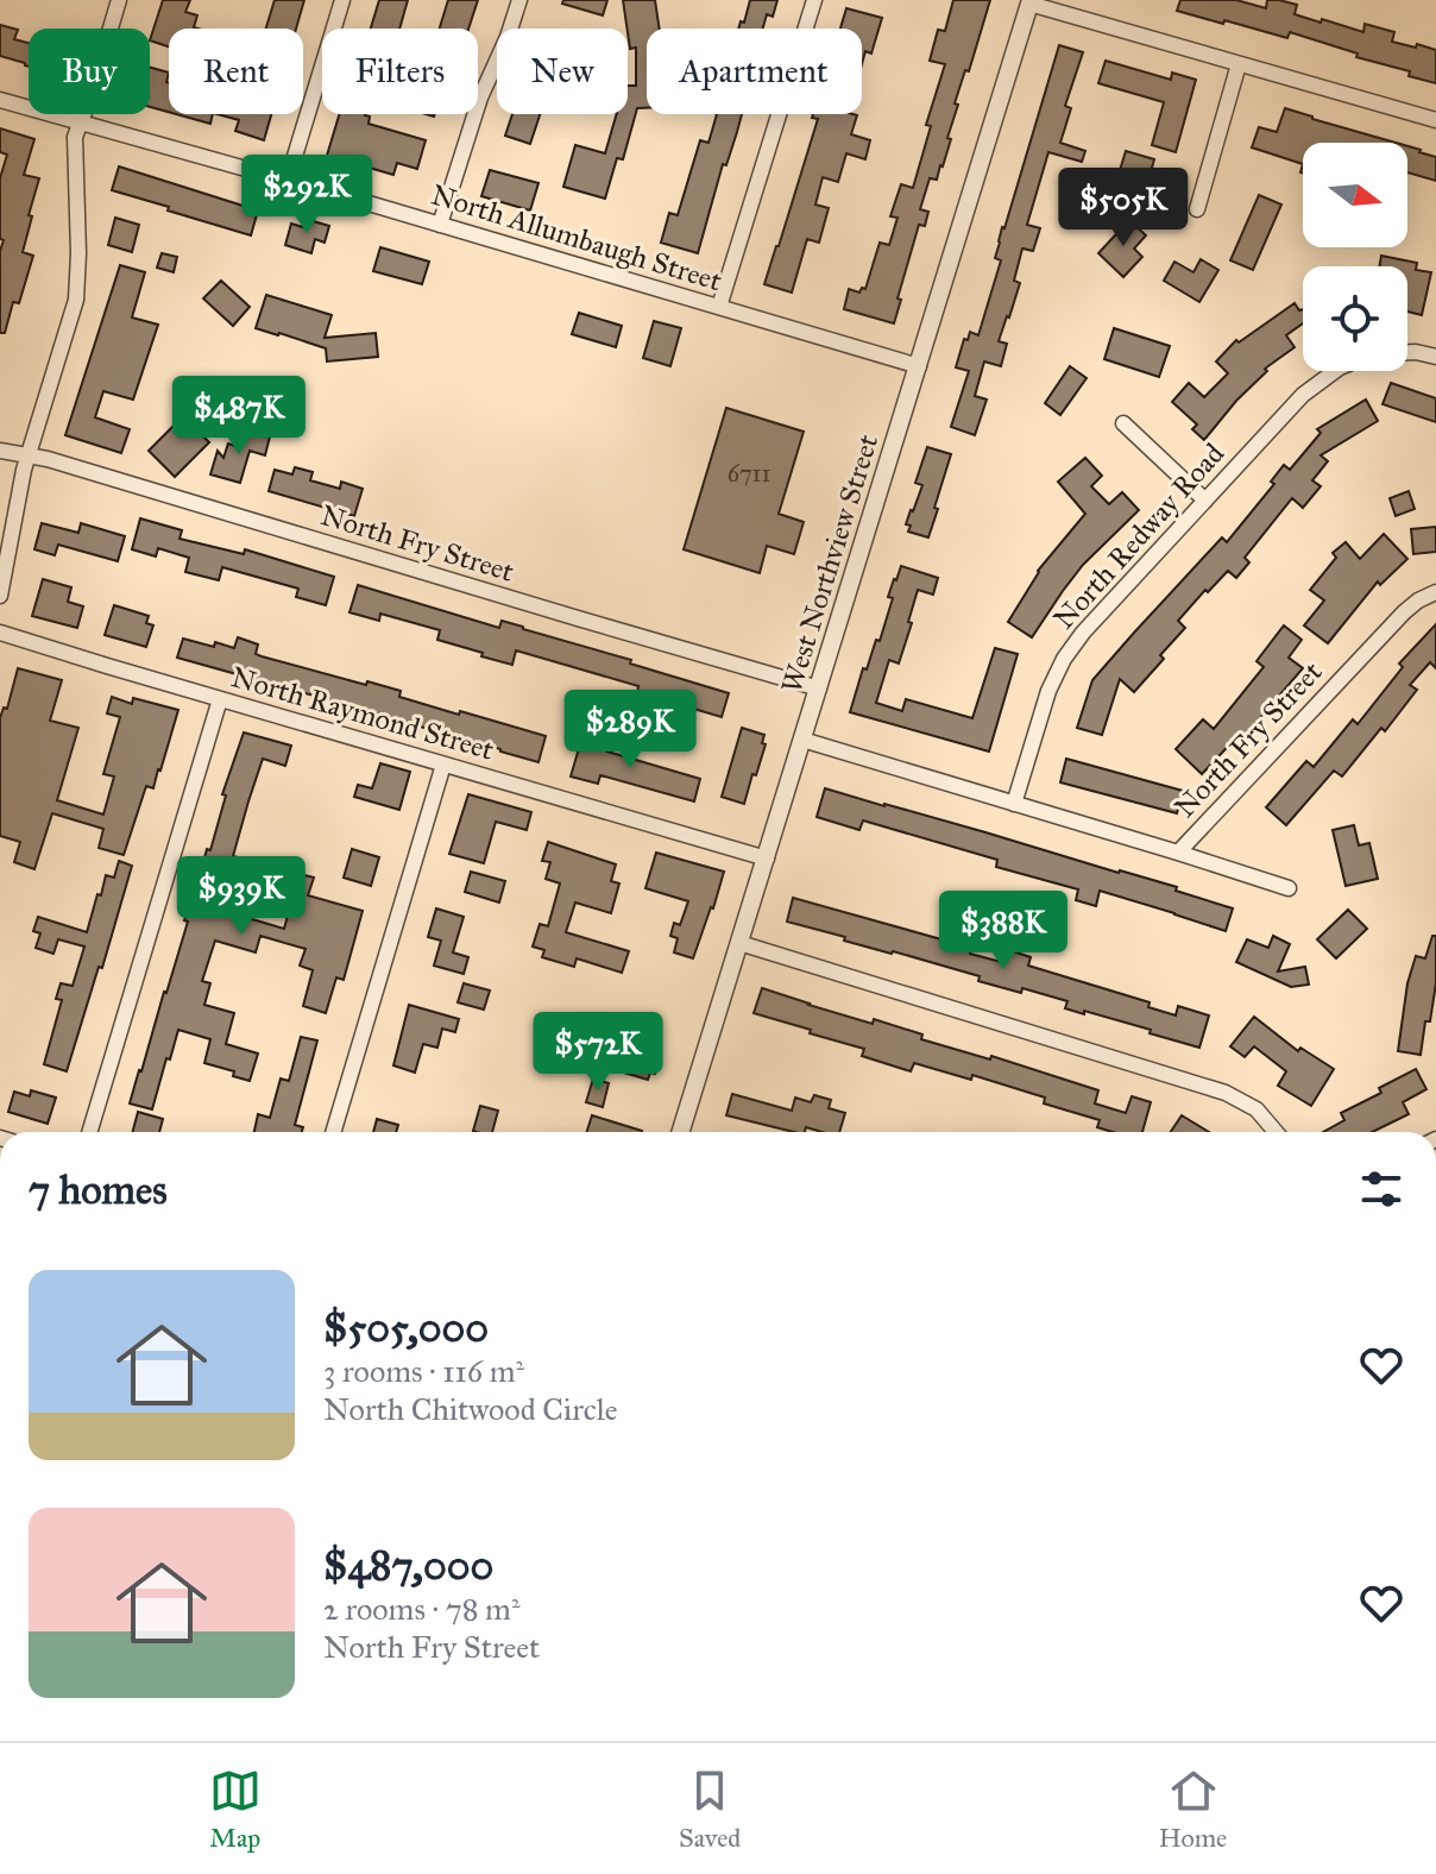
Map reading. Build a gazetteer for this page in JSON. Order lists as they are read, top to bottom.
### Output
{
  "streets": {
    "street": [
      "North Allumbaugh Street",
      "North Redway Road",
      "North Fry Street",
      "West Northview Street",
      "North Raymond Street"
    ]
  },
  "crossings": [
    ["North Allumbaugh Street", "West Northview Street"],
    ["North Redway Road", "North Fry Street"],
    ["North Fry Street", "West Northview Street"],
    ["West Northview Street", "North Raymond Street"]
  ],
  "house_numbers": ["6711"],
  "north": "right",
  "page": {
    "chip": [
      "Buy",
      "Rent",
      "Filters",
      "New",
      "Apartment"
    ],
    "price": [
      "$292K",
      "$505K",
      "$487K",
      "$289K",
      "$939K",
      "$388K",
      "$572K"
    ],
    "heading": "7 homes",
    "list": [
      {
        "name": "$505,000",
        "note": "3 rooms · 116 m² · North Chitwood Circle"
      },
      {
        "name": "$487,000",
        "note": "2 rooms · 78 m² · North Fry Street"
      }
    ],
    "tabs": ["Map", "Saved", "Home"]
  }
}
